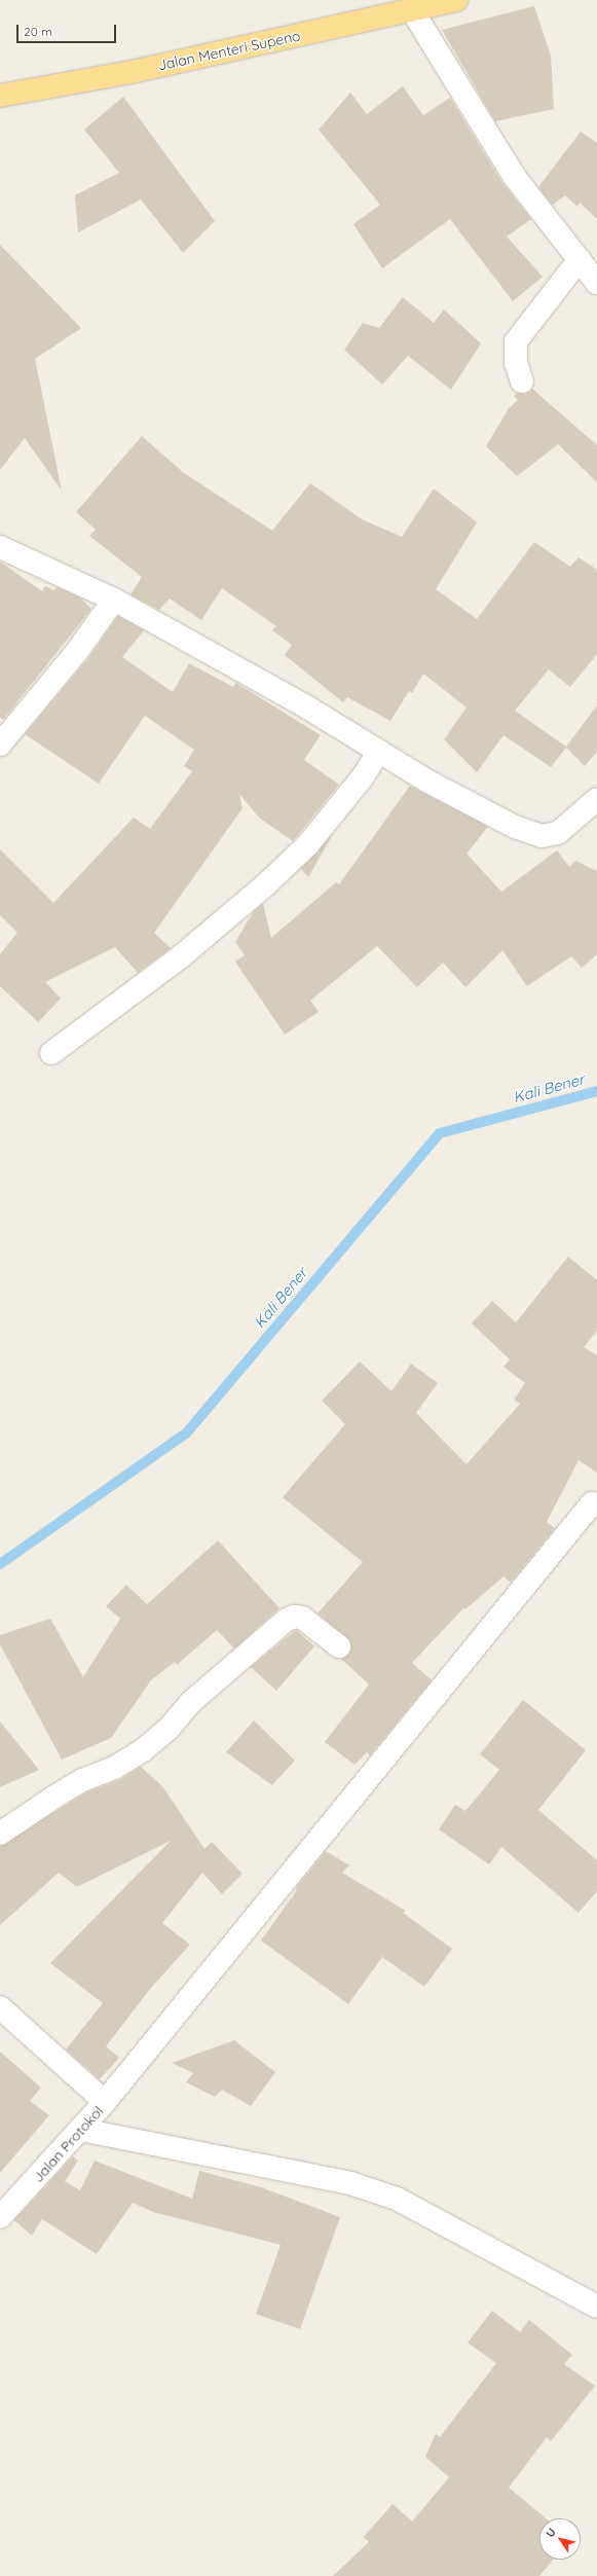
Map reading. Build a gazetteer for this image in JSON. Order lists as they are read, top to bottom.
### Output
{
  "streets": {
    "main road": ["Jalan Menteri Supeno"],
    "street": ["Jalan Protokol"]
  },
  "water": ["Kali Bener"],
  "scale_bar": "20 m",
  "north": "top left"
}
